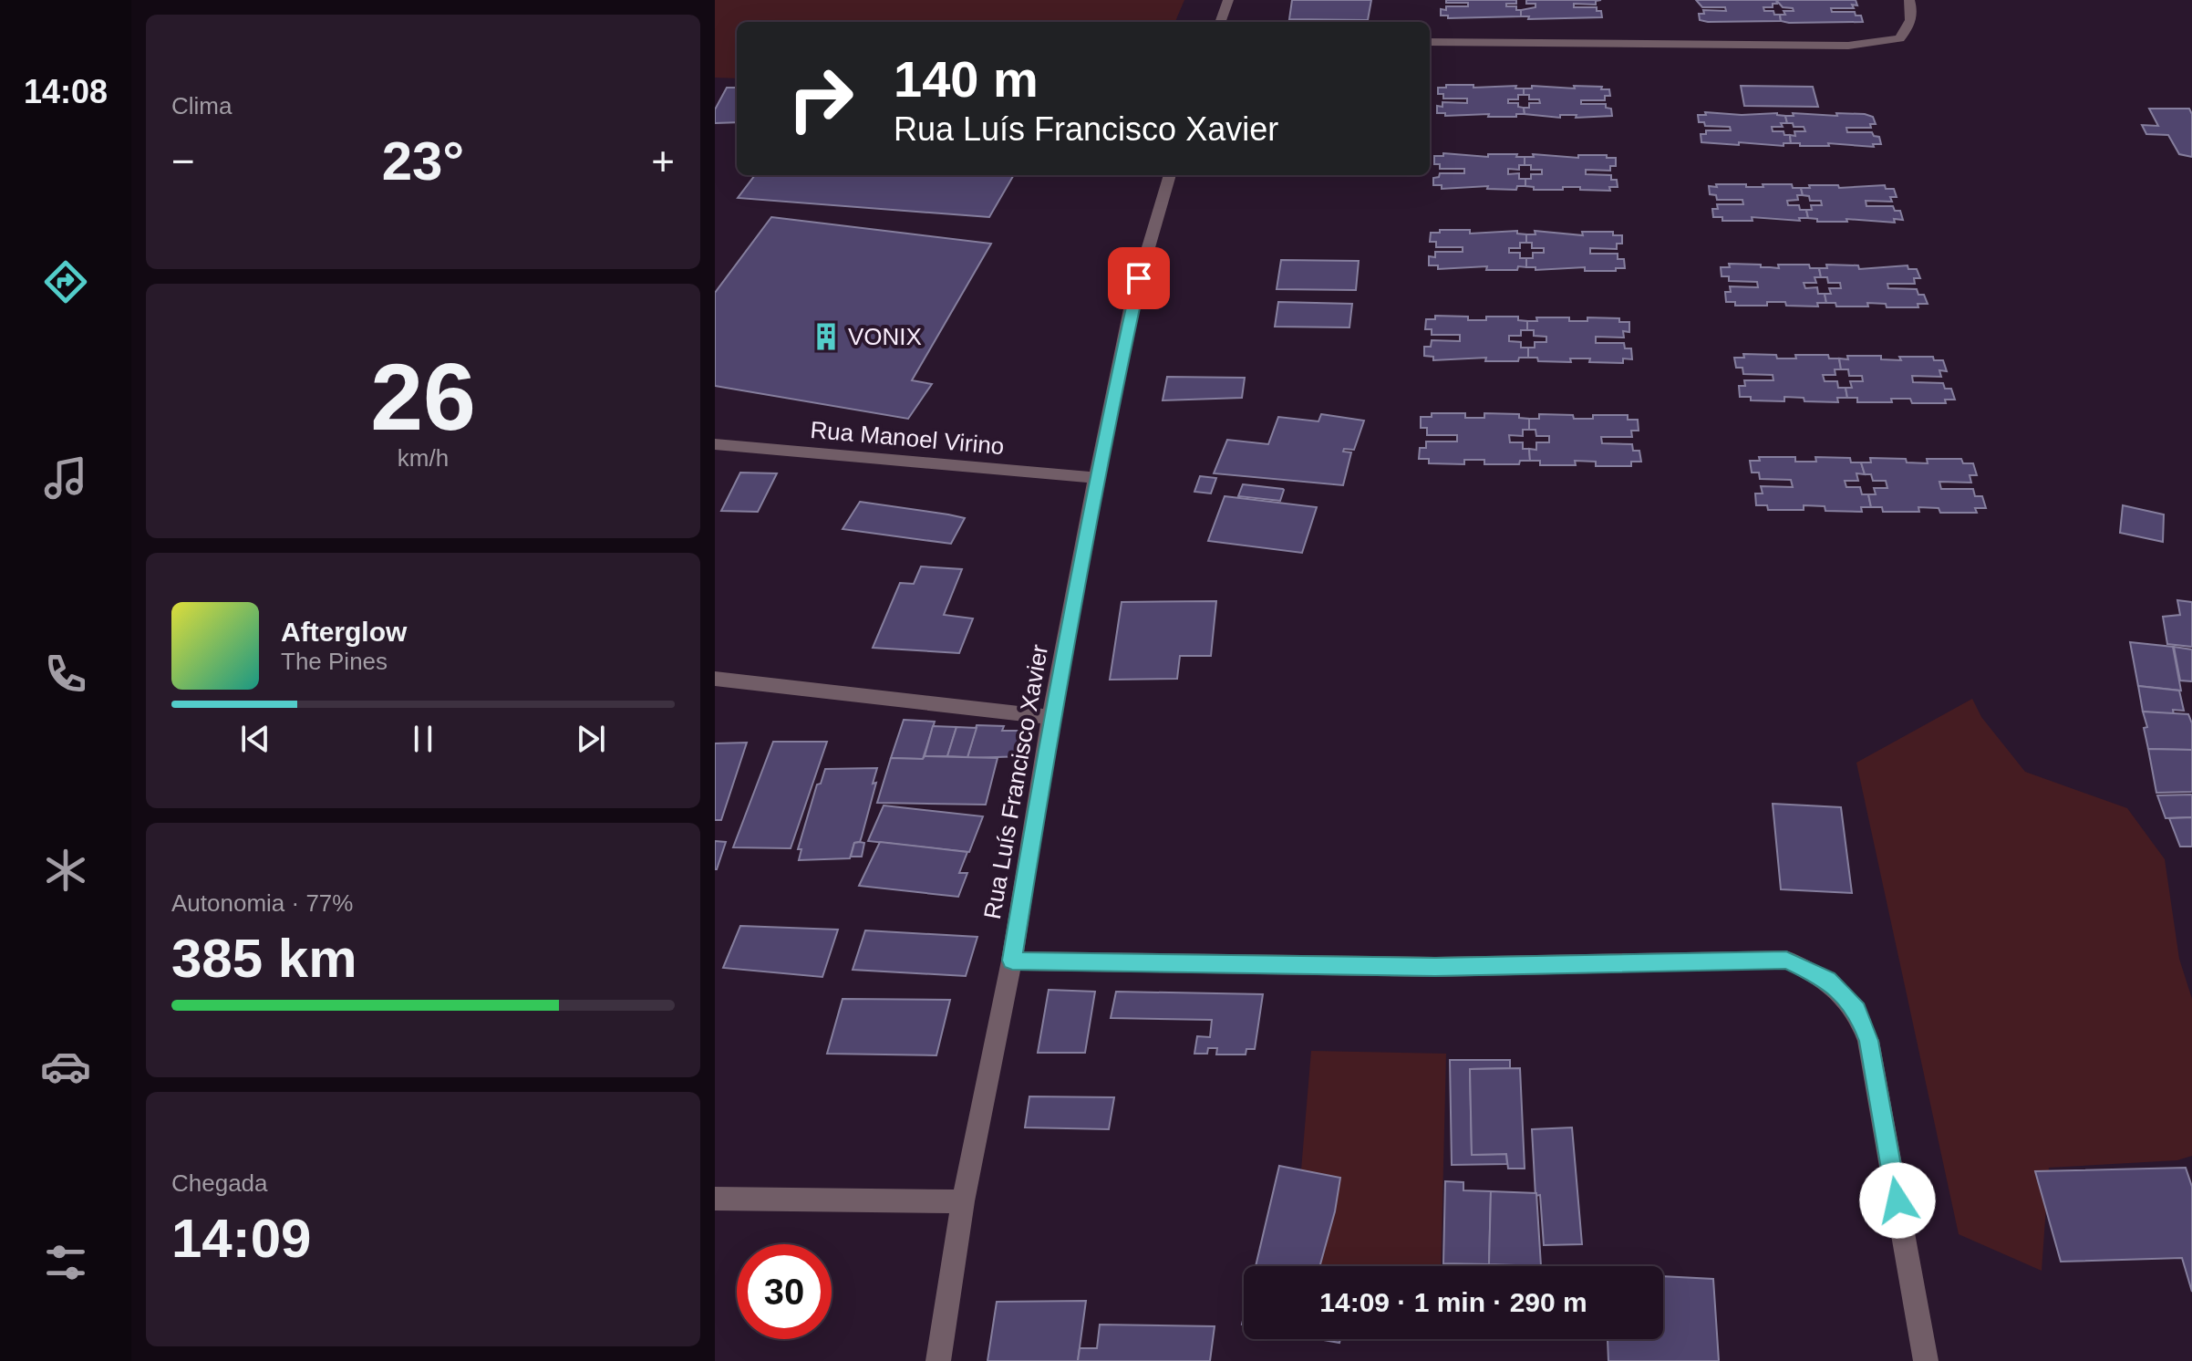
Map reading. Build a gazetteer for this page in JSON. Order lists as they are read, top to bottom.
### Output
{
  "streets": {
    "street": ["Rua Manoel Virino", "Rua Luís Francisco Xavier"]
  },
  "crossings": [
    ["Rua Manoel Virino", "Rua Luís Francisco Xavier"]
  ],
  "places": {
    "building": ["VONIX"]
  },
  "page": {
    "tabs": "14:08",
    "tile": [
      "Clima",
      ["26", "km/h"],
      ["Autonomia · 77%", "385 km"],
      ["Chegada", "14:09"]
    ],
    "turn": ["140 m", "Rua Luís Francisco Xavier"],
    "heat": ["−", "23°", "+"],
    "song": ["Afterglow", "The Pines"],
    "limit": "30",
    "trip": "14:09 · 1 min · 290 m"
  }
}
